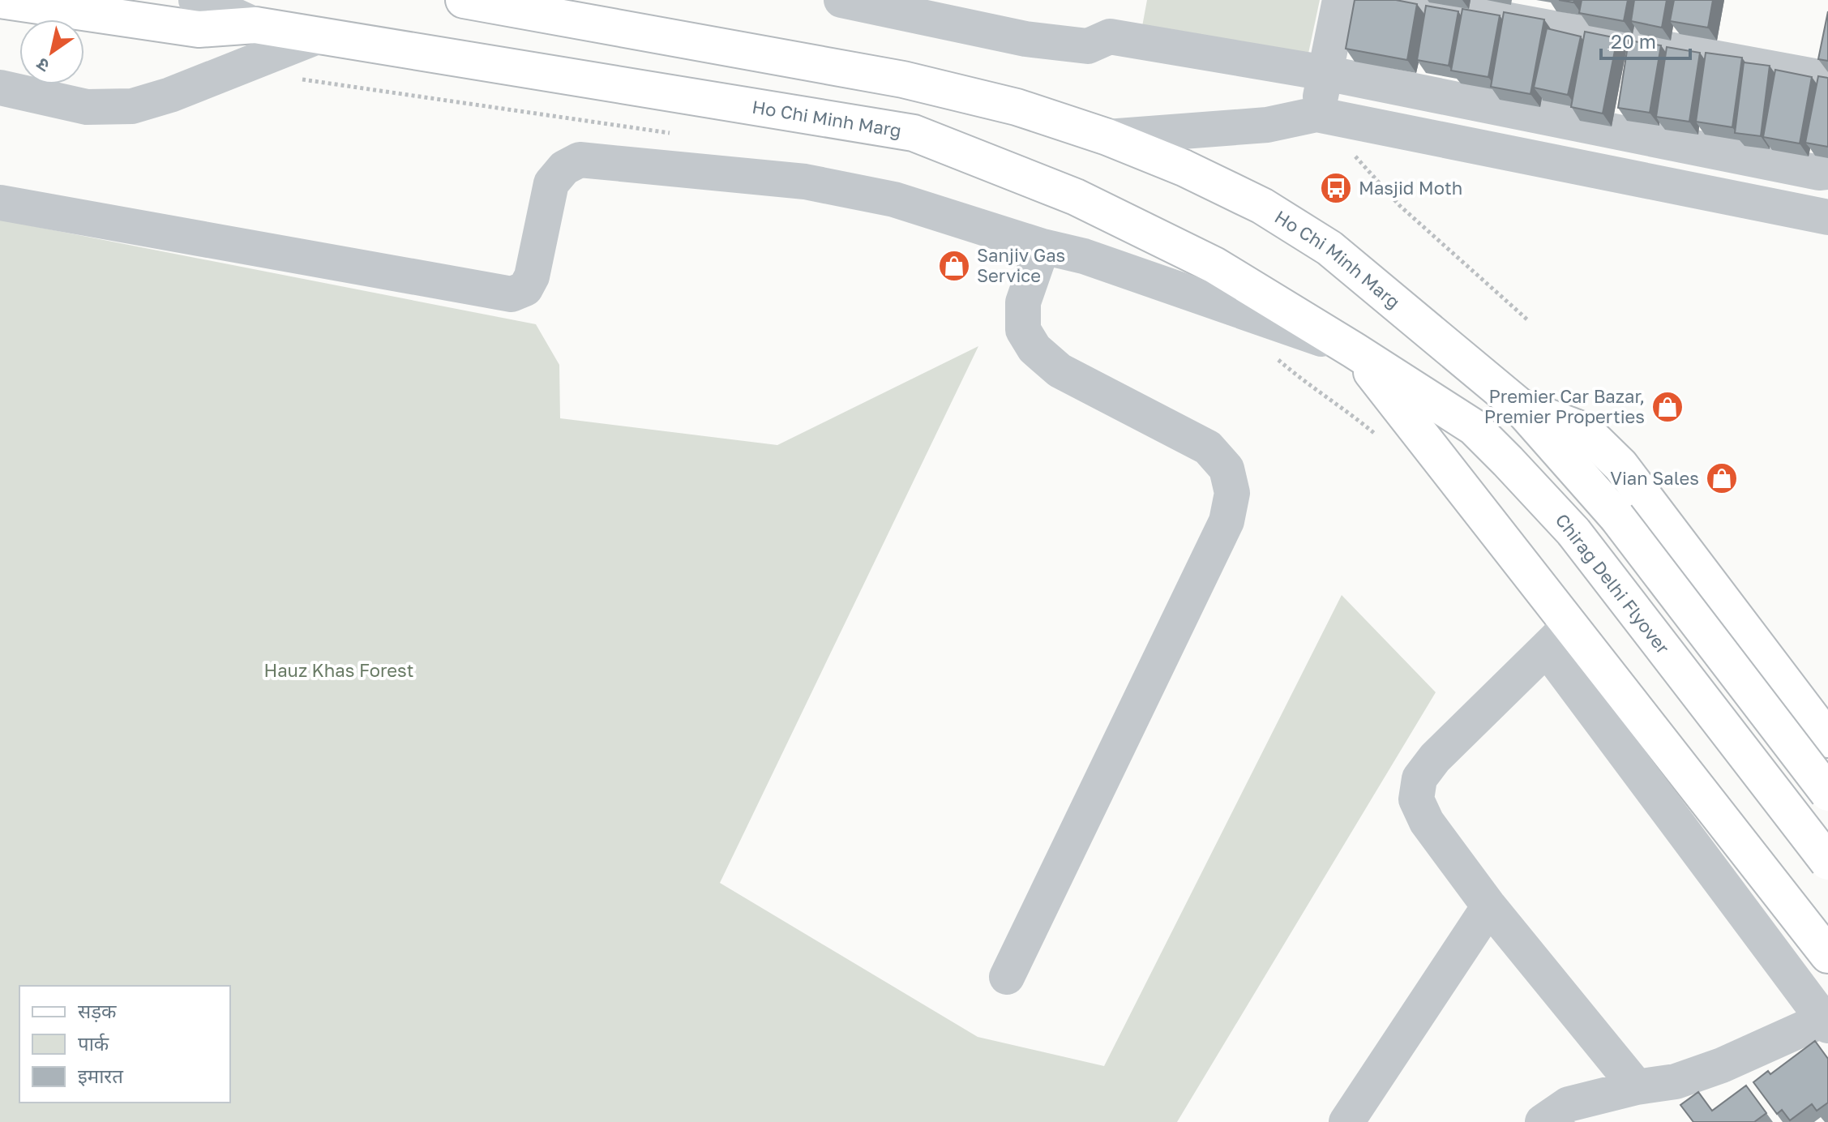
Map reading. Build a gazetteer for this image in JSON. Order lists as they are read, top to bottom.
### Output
{
  "streets": {
    "main road": ["Ho Chi Minh Marg", "Chirag Delhi Flyover"]
  },
  "crossings": [
    ["Ho Chi Minh Marg", "Chirag Delhi Flyover"]
  ],
  "parks": ["Hauz Khas Forest"],
  "places": {
    "bus stop": ["Masjid Moth"],
    "shop": ["Sanjiv Gas Service", "Premier Car Bazar, Premier Properties", "Vian Sales"]
  },
  "legend": ["सड़क", "पार्क", "इमारत"],
  "scale_bar": "20 m",
  "north": "bottom left"
}
